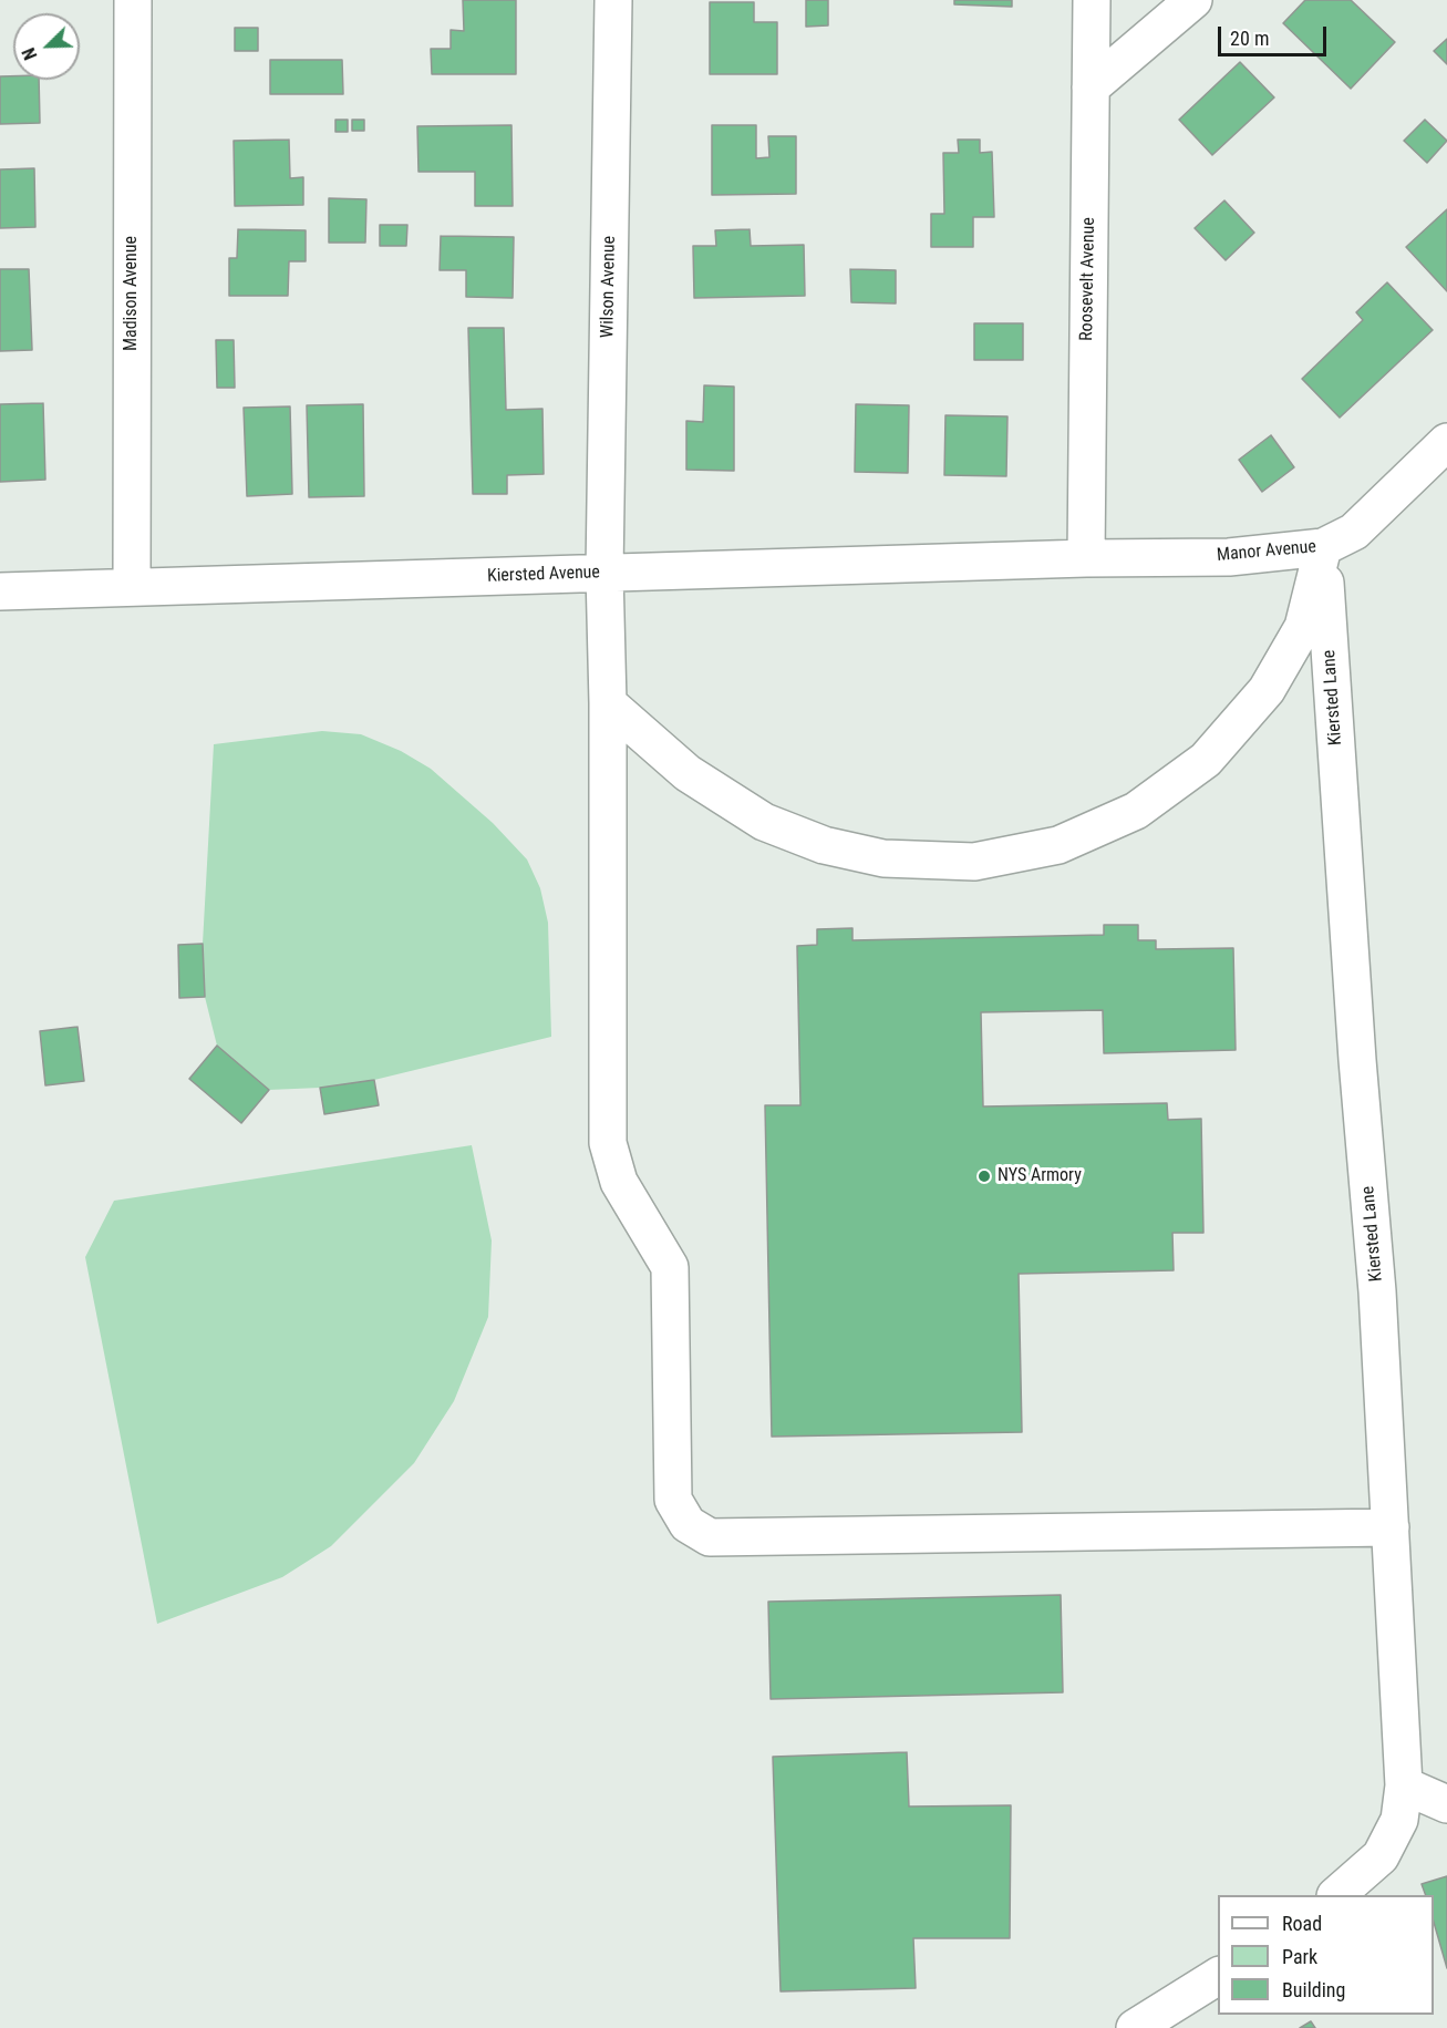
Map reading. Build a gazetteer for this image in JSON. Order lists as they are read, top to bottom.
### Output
{
  "streets": {
    "street": [
      "Roosevelt Avenue",
      "Wilson Avenue",
      "Madison Avenue",
      "Manor Avenue",
      "Kiersted Avenue",
      "Kiersted Lane"
    ]
  },
  "crossings": [
    ["Roosevelt Avenue", "Manor Avenue"],
    ["Roosevelt Avenue", "Kiersted Avenue"],
    ["Wilson Avenue", "Kiersted Avenue"],
    ["Wilson Avenue", "Kiersted Lane"],
    ["Madison Avenue", "Kiersted Avenue"],
    ["Manor Avenue", "Kiersted Avenue"],
    ["Manor Avenue", "Kiersted Lane"]
  ],
  "places": ["NYS Armory"],
  "legend": ["Road", "Park", "Building"],
  "scale_bar": "20 m",
  "north": "bottom left"
}
